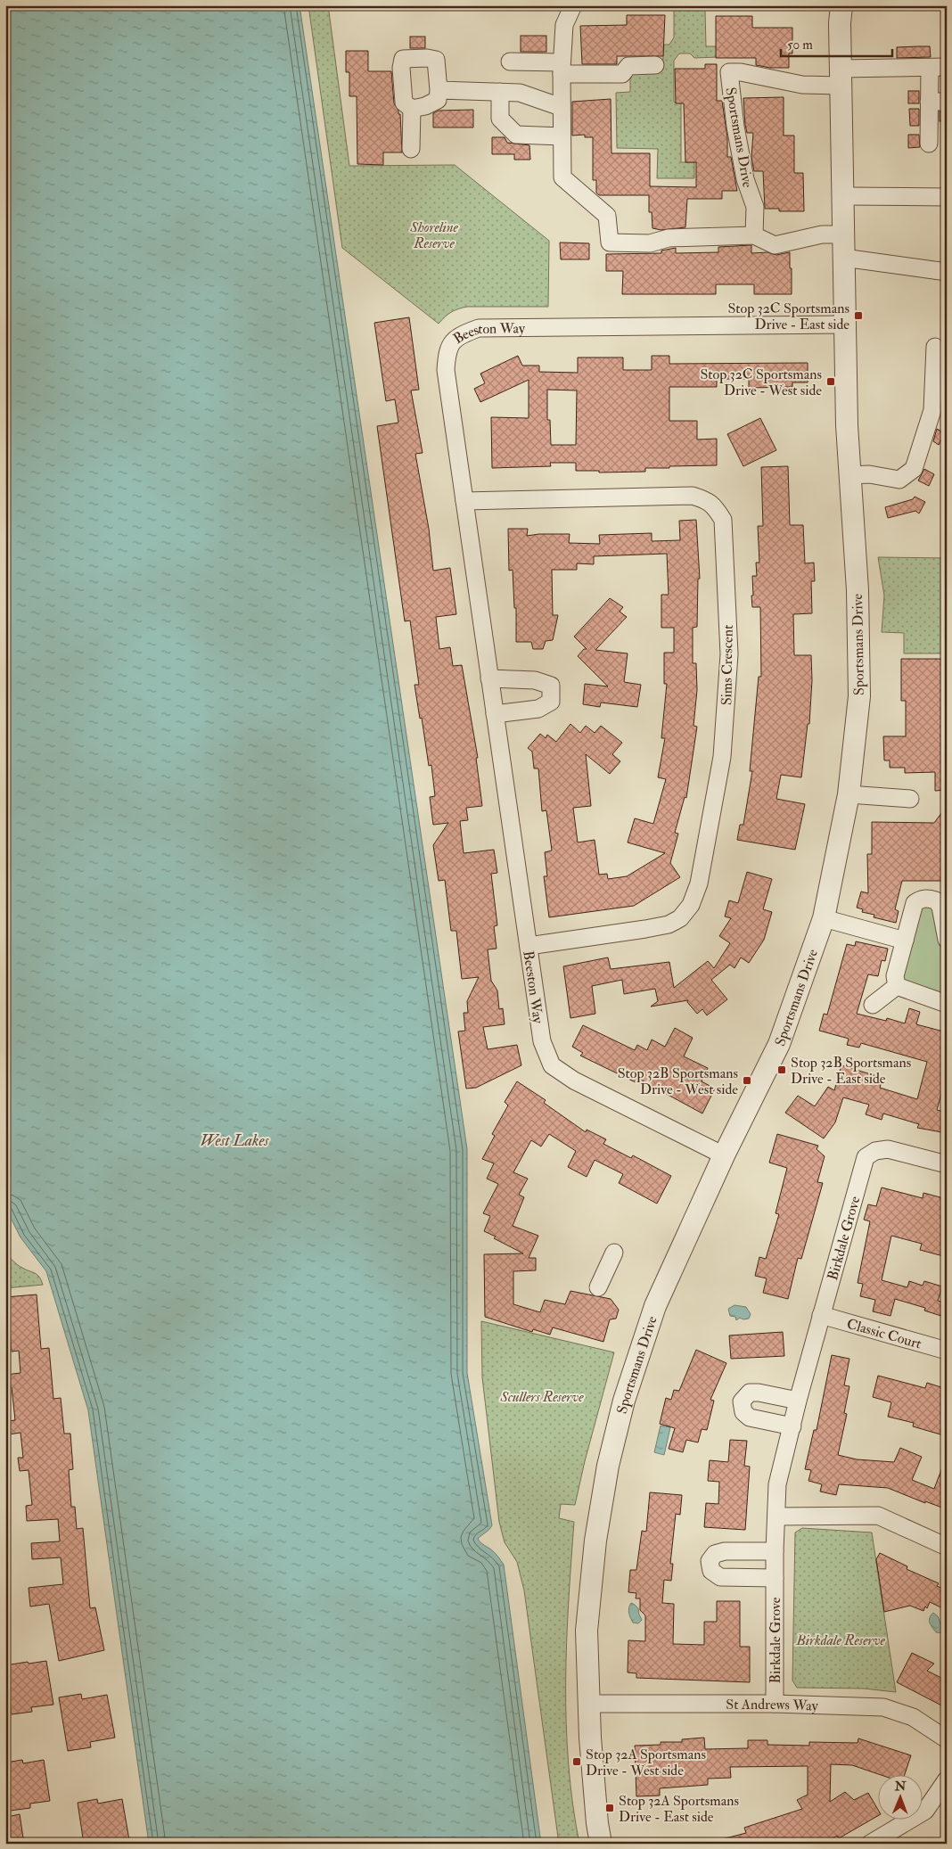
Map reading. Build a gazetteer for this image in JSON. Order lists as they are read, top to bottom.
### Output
{
  "streets": {
    "street": [
      "Sportsmans Drive",
      "Beeston Way",
      "Sims Crescent",
      "Birkdale Grove",
      "Classic Court",
      "St Andrews Way"
    ]
  },
  "crossings": [
    ["Sportsmans Drive", "Beeston Way"],
    ["Sportsmans Drive", "St Andrews Way"],
    ["Beeston Way", "Sims Crescent"],
    ["Birkdale Grove", "Classic Court"],
    ["Birkdale Grove", "St Andrews Way"]
  ],
  "water": ["West Lakes"],
  "parks": ["Shoreline Reserve", "Scullers Reserve", "Birkdale Reserve"],
  "places": {
    "transit": [
      "Stop 32C Sportsmans Drive - East side",
      "Stop 32C Sportsmans Drive - West side",
      "Stop 32B Sportsmans Drive - East side",
      "Stop 32B Sportsmans Drive - West side",
      "Stop 32A Sportsmans Drive - West side",
      "Stop 32A Sportsmans Drive - East side"
    ]
  },
  "scale_bar": "50 m",
  "north": "top"
}
